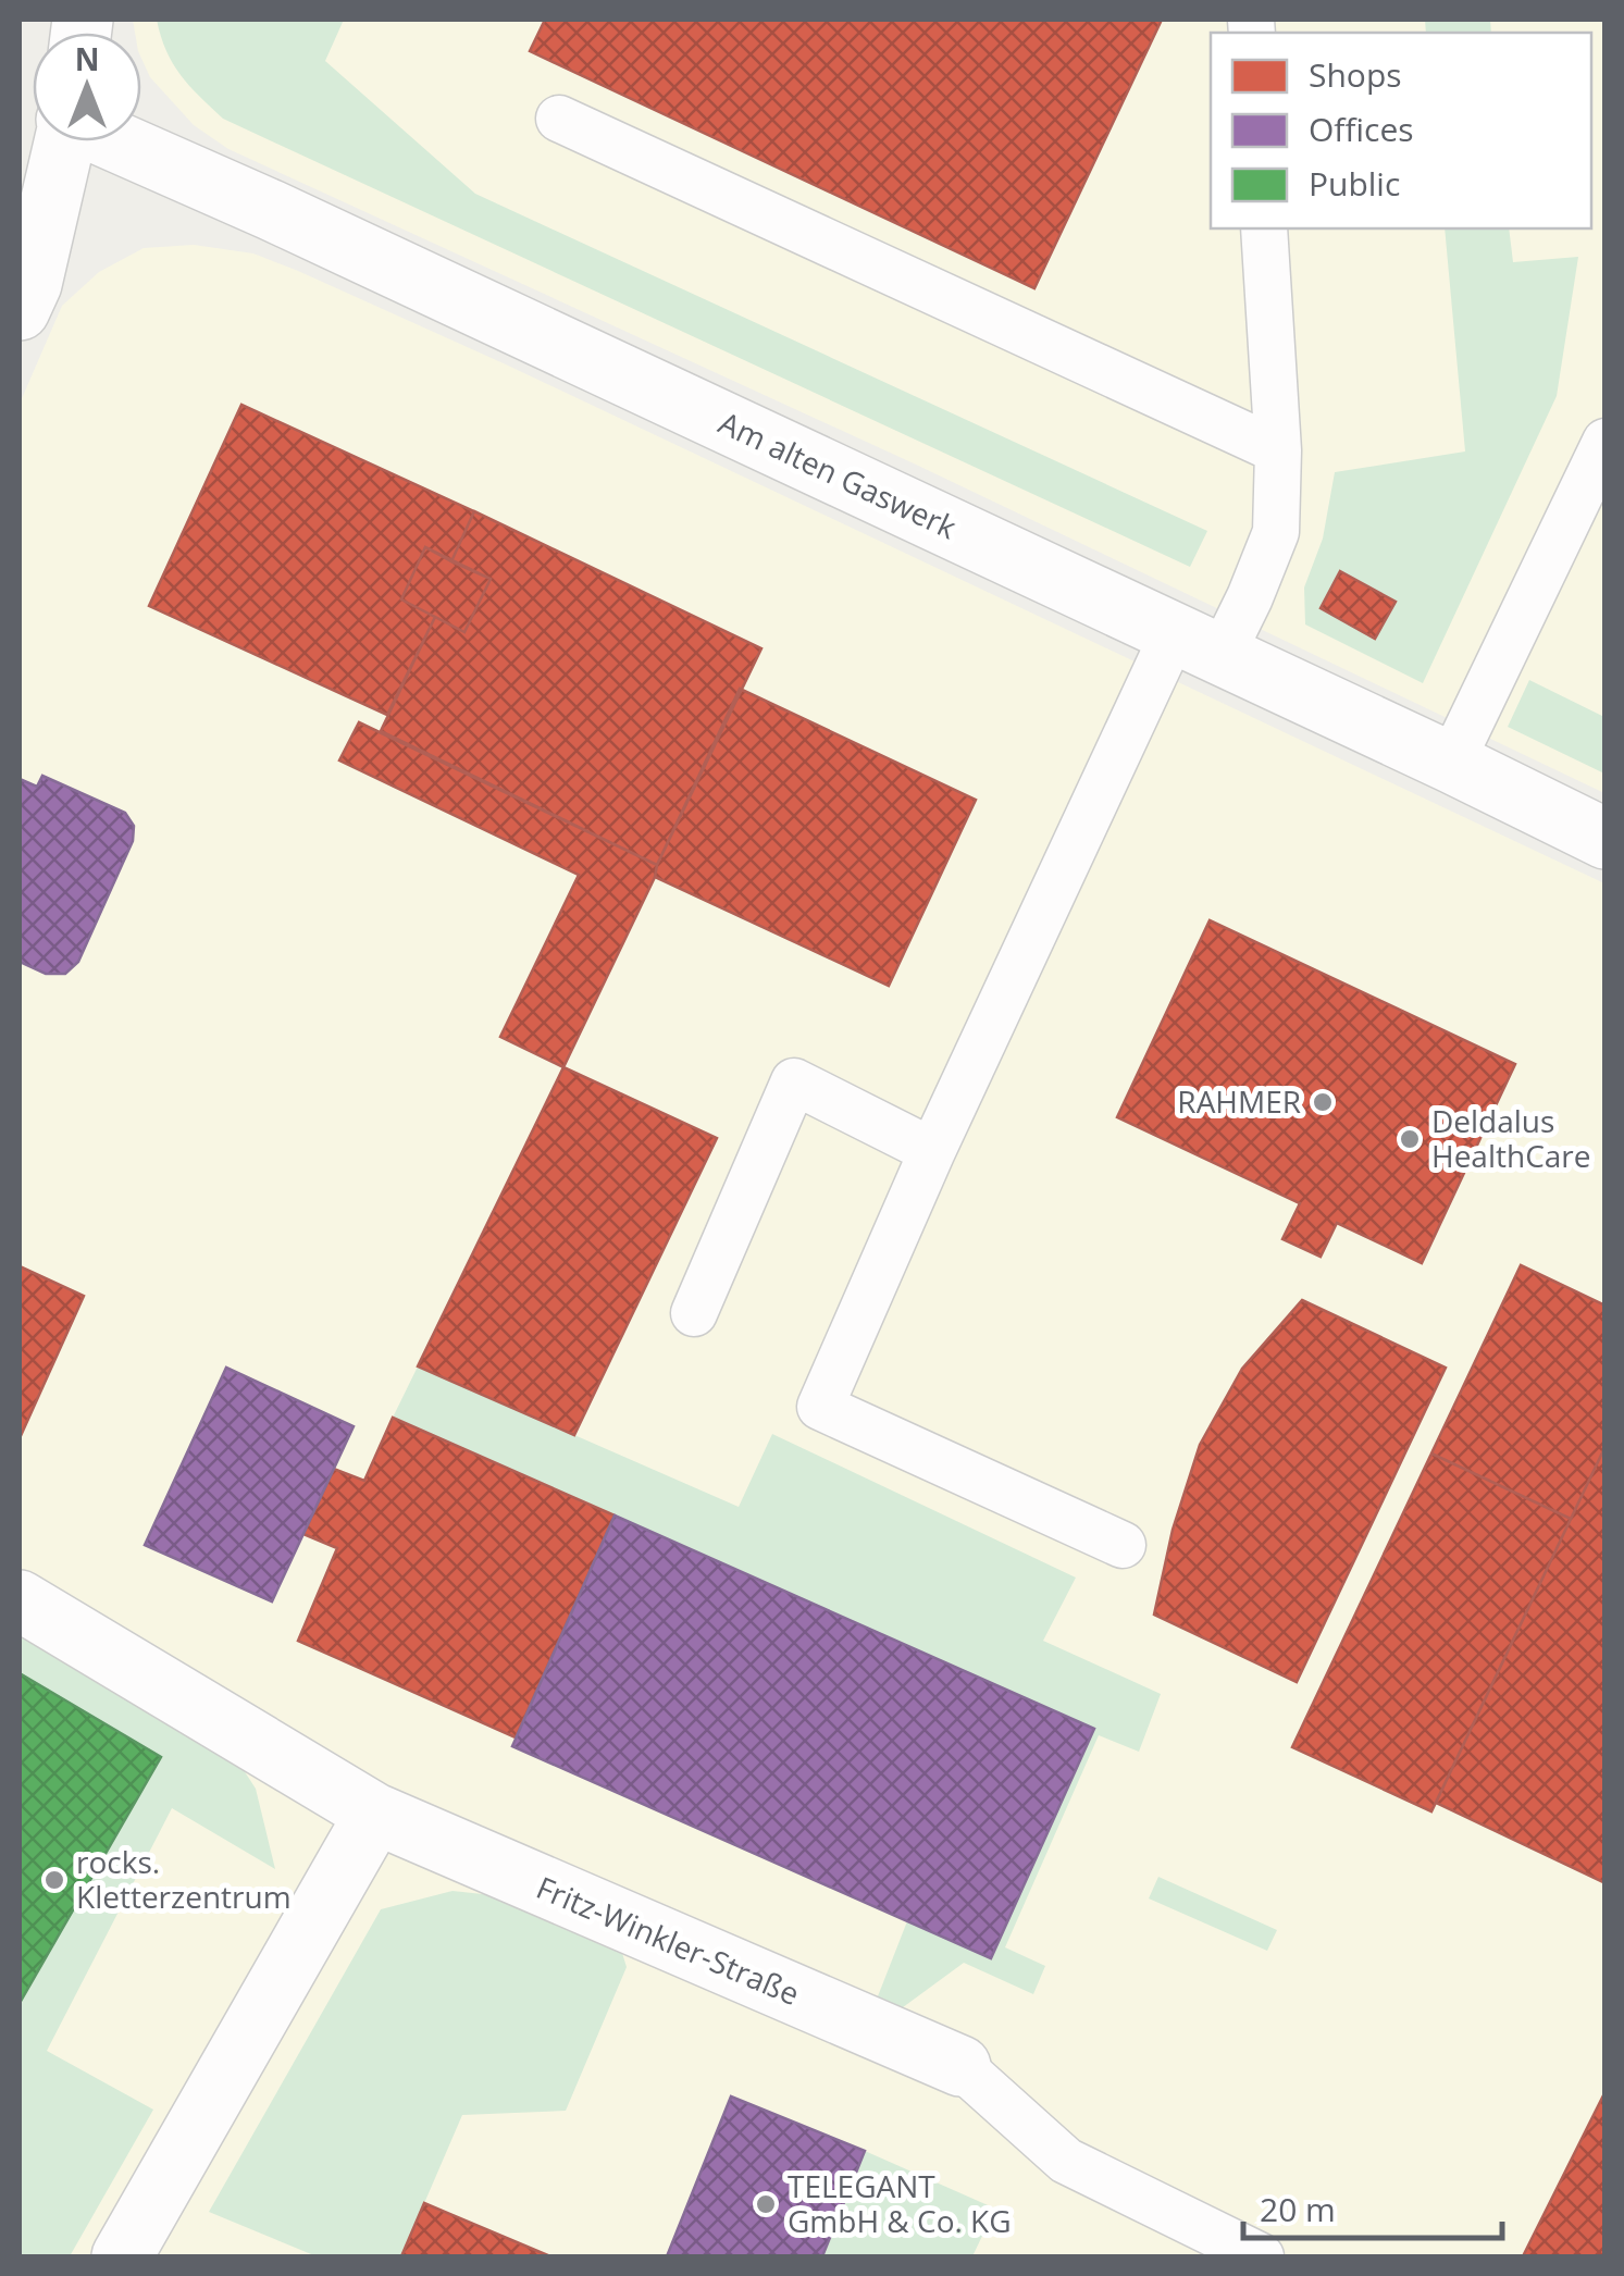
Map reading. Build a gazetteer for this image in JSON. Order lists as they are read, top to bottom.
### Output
{
  "streets": {
    "street": ["Am alten Gaswerk", "Fritz-Winkler-Straße"]
  },
  "places": [
    "RAHMER",
    "Deldalus HealthCare",
    "rocks. Kletterzentrum",
    "TELEGANT GmbH & Co. KG"
  ],
  "legend": ["Shops", "Offices", "Public"],
  "scale_bar": "20 m",
  "north": "top"
}
